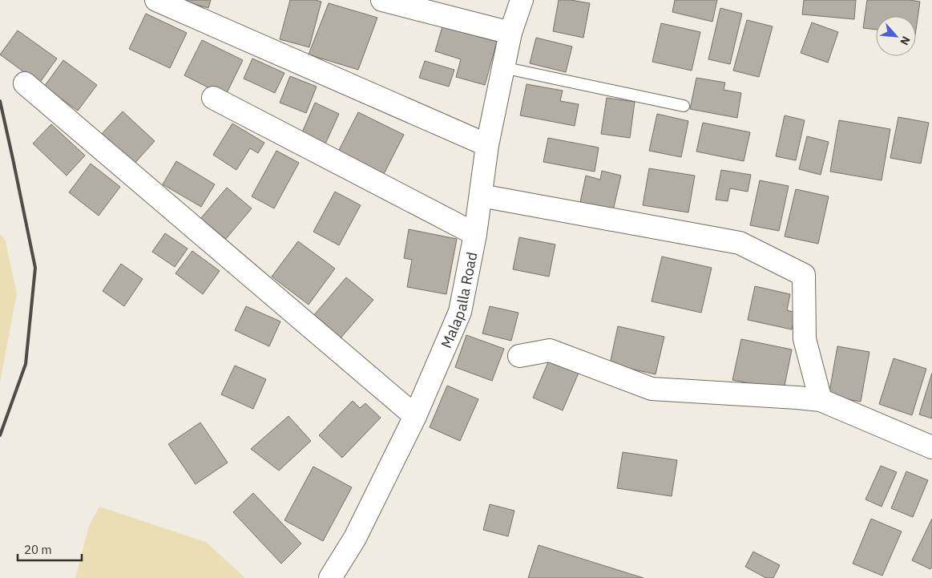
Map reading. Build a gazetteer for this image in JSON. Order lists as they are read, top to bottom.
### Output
{
  "streets": {
    "street": ["Malapalla Road"]
  },
  "scale_bar": "20 m",
  "north": "bottom right"
}
